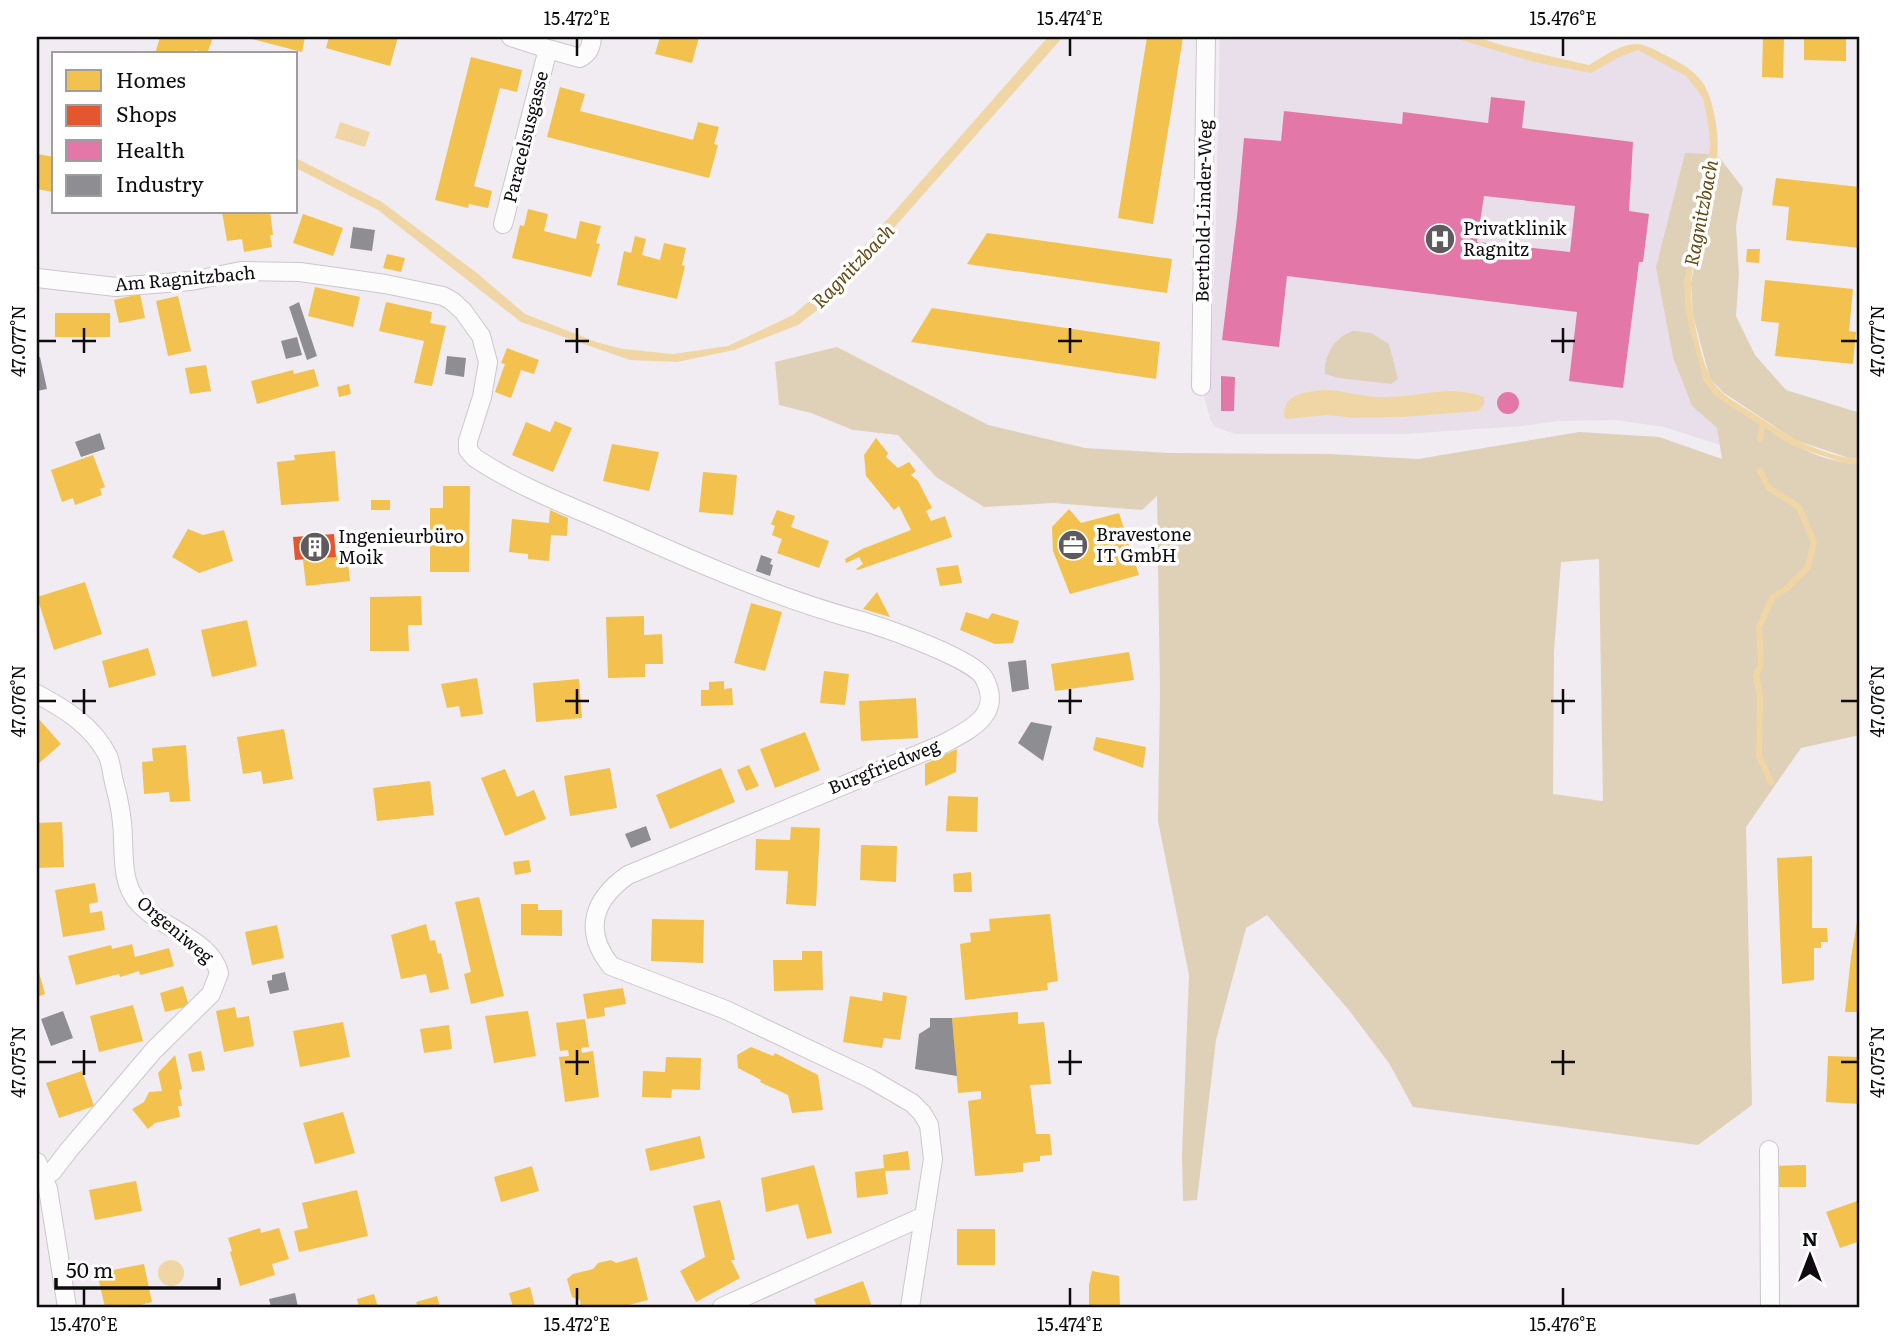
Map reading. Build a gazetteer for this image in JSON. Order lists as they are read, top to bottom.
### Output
{
  "streets": {
    "street": [
      "Paracelsusgasse",
      "Berthold-Linder-Weg",
      "Am Ragnitzbach",
      "Burgfriedweg",
      "Orgeniweg"
    ]
  },
  "crossings": [
    ["Am Ragnitzbach", "Burgfriedweg"]
  ],
  "water": ["Ragnitzbach"],
  "places": {
    "hospital": ["Privatklinik Ragnitz"],
    "office": ["Bravestone IT GmbH"],
    "building": ["Ingenieurbüro Moik"]
  },
  "legend": [
    "Homes",
    "Shops",
    "Health",
    "Industry"
  ],
  "scale_bar": "50 m",
  "north": "top",
  "coordinates": [
    "15.472°E",
    "15.474°E",
    "15.476°E",
    "47.077°N",
    "47.076°N",
    "47.075°N",
    "15.470°E"
  ]
}
